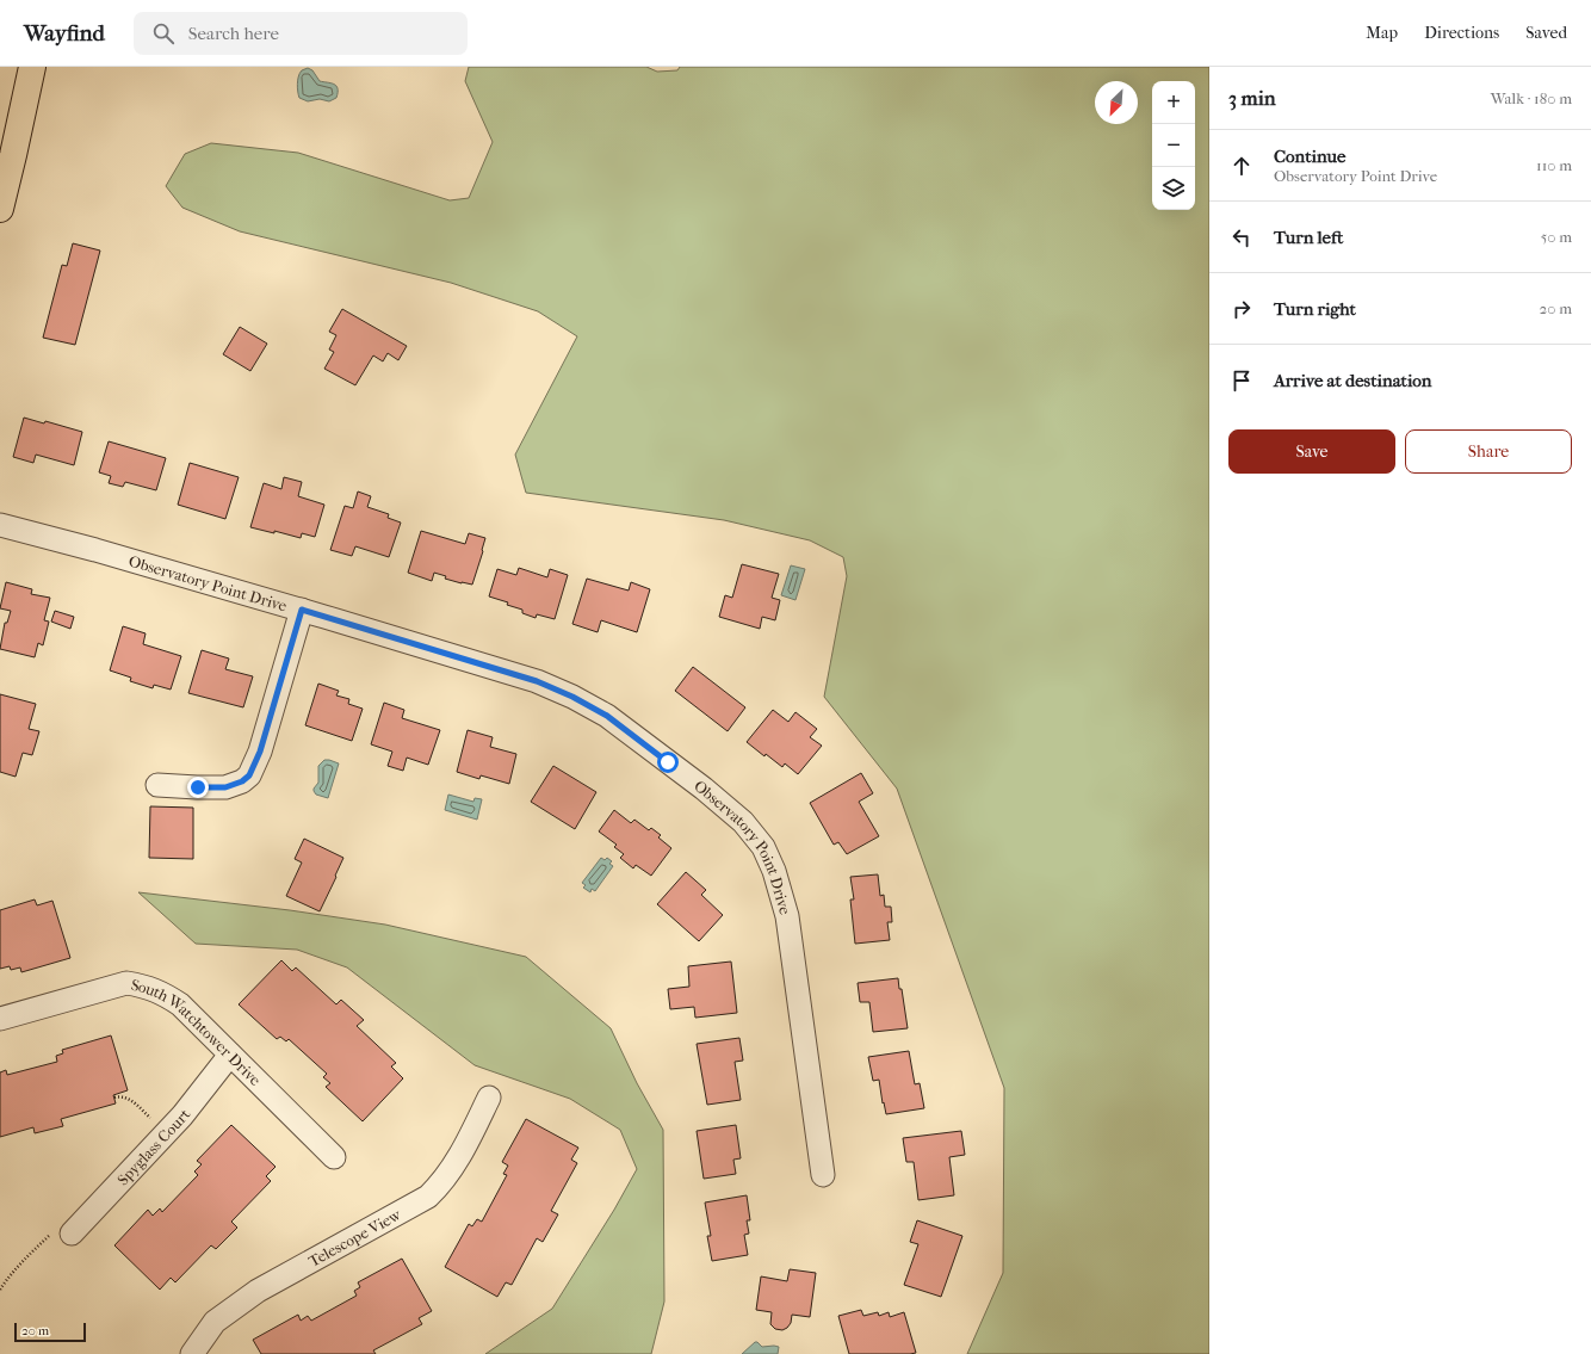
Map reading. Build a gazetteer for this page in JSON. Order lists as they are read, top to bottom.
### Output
{
  "streets": {
    "street": [
      "Observatory Point Drive",
      "South Watchtower Drive",
      "Spyglass Court",
      "Telescope View"
    ]
  },
  "crossings": [
    ["South Watchtower Drive", "Spyglass Court"]
  ],
  "scale_bar": "20 m",
  "north": "bottom left",
  "page": {
    "header": "Wayfind",
    "search": "Search here",
    "nav": ["Map", "Directions", "Saved"],
    "heading": ["3 min", "Walk · 180 m"],
    "map_buttons": ["+", "−"],
    "list": [
      ["Continue", "Observatory Point Drive", "110 m"],
      ["Turn left", "50 m"],
      ["Turn right", "20 m"],
      "Arrive at destination"
    ],
    "buttons": ["Save", "Share"],
    "scale": "20 m"
  }
}
